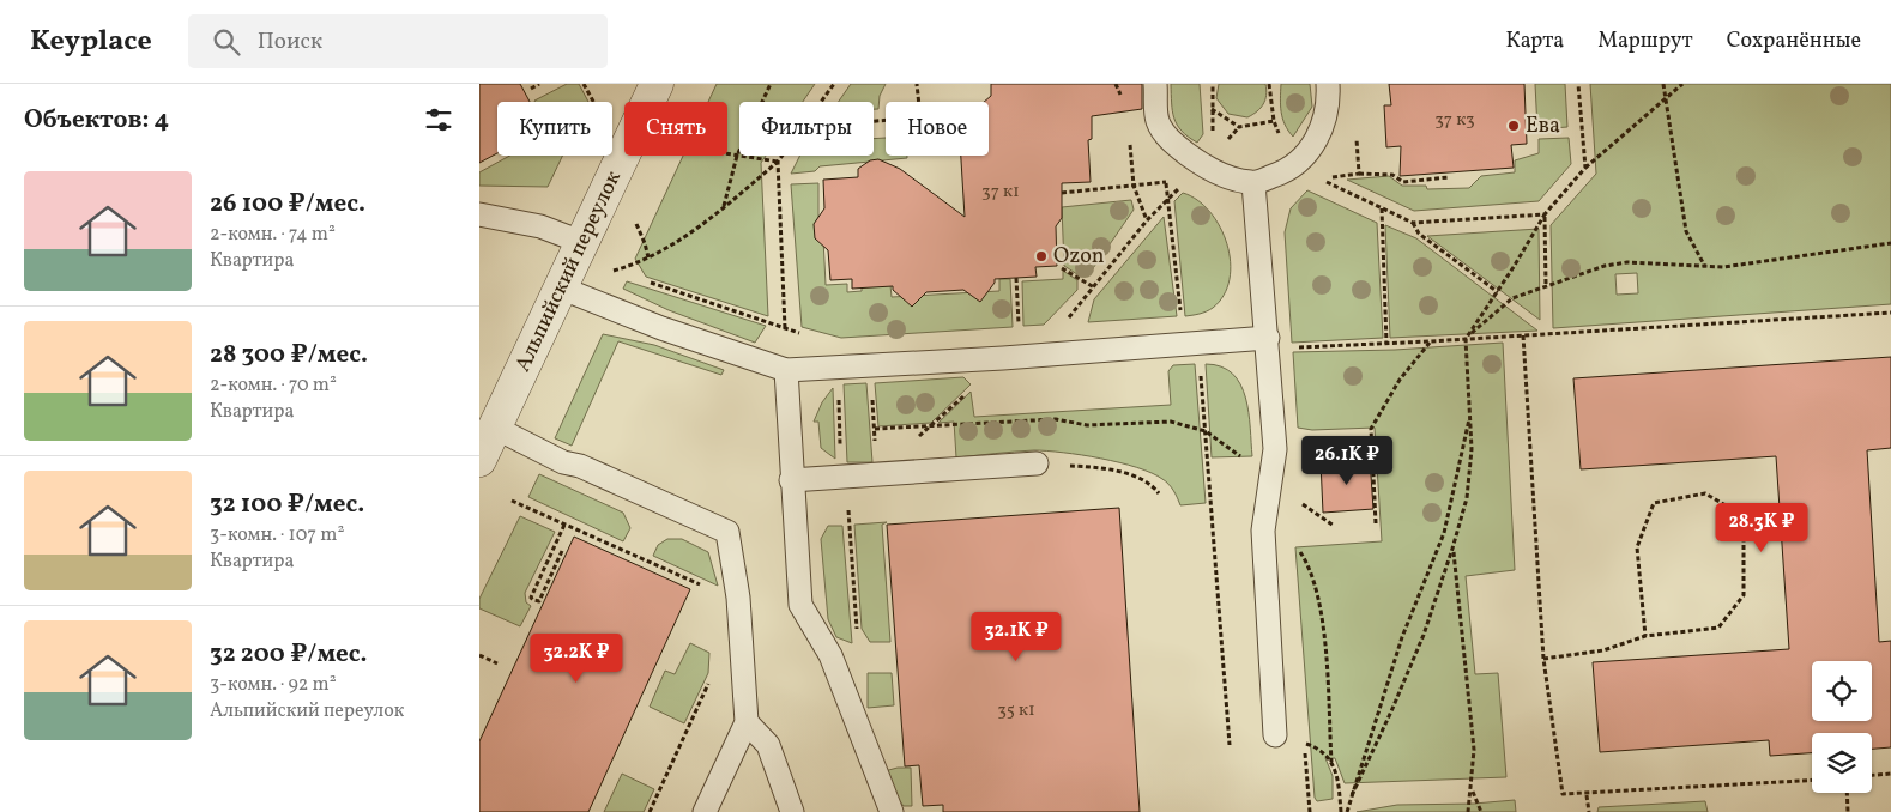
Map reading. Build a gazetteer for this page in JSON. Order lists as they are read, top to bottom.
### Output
{
  "streets": {
    "street": ["Альпийский переулок"]
  },
  "places": ["Ева", "Ozon"],
  "house_numbers": ["37 к3", "37 к1", "35 к1"],
  "page": {
    "header": "Keyplace",
    "search": "Поиск",
    "nav": ["Карта", "Маршрут", "Сохранённые"],
    "heading": "Объектов: 4",
    "chip": [
      "Купить",
      "Снять",
      "Фильтры",
      "Новое"
    ],
    "list": [
      {
        "name": "26 100 ₽/мес.",
        "note": "2-комн. · 74 m² · Квартира"
      },
      {
        "name": "28 300 ₽/мес.",
        "note": "2-комн. · 70 m² · Квартира"
      },
      {
        "name": "32 100 ₽/мес.",
        "note": "3-комн. · 107 m² · Квартира"
      },
      {
        "name": "32 200 ₽/мес.",
        "note": "3-комн. · 92 m² · Альпийский переулок"
      }
    ],
    "price": [
      "26.1K ₽",
      "28.3K ₽",
      "32.1K ₽",
      "32.2K ₽"
    ]
  }
}
